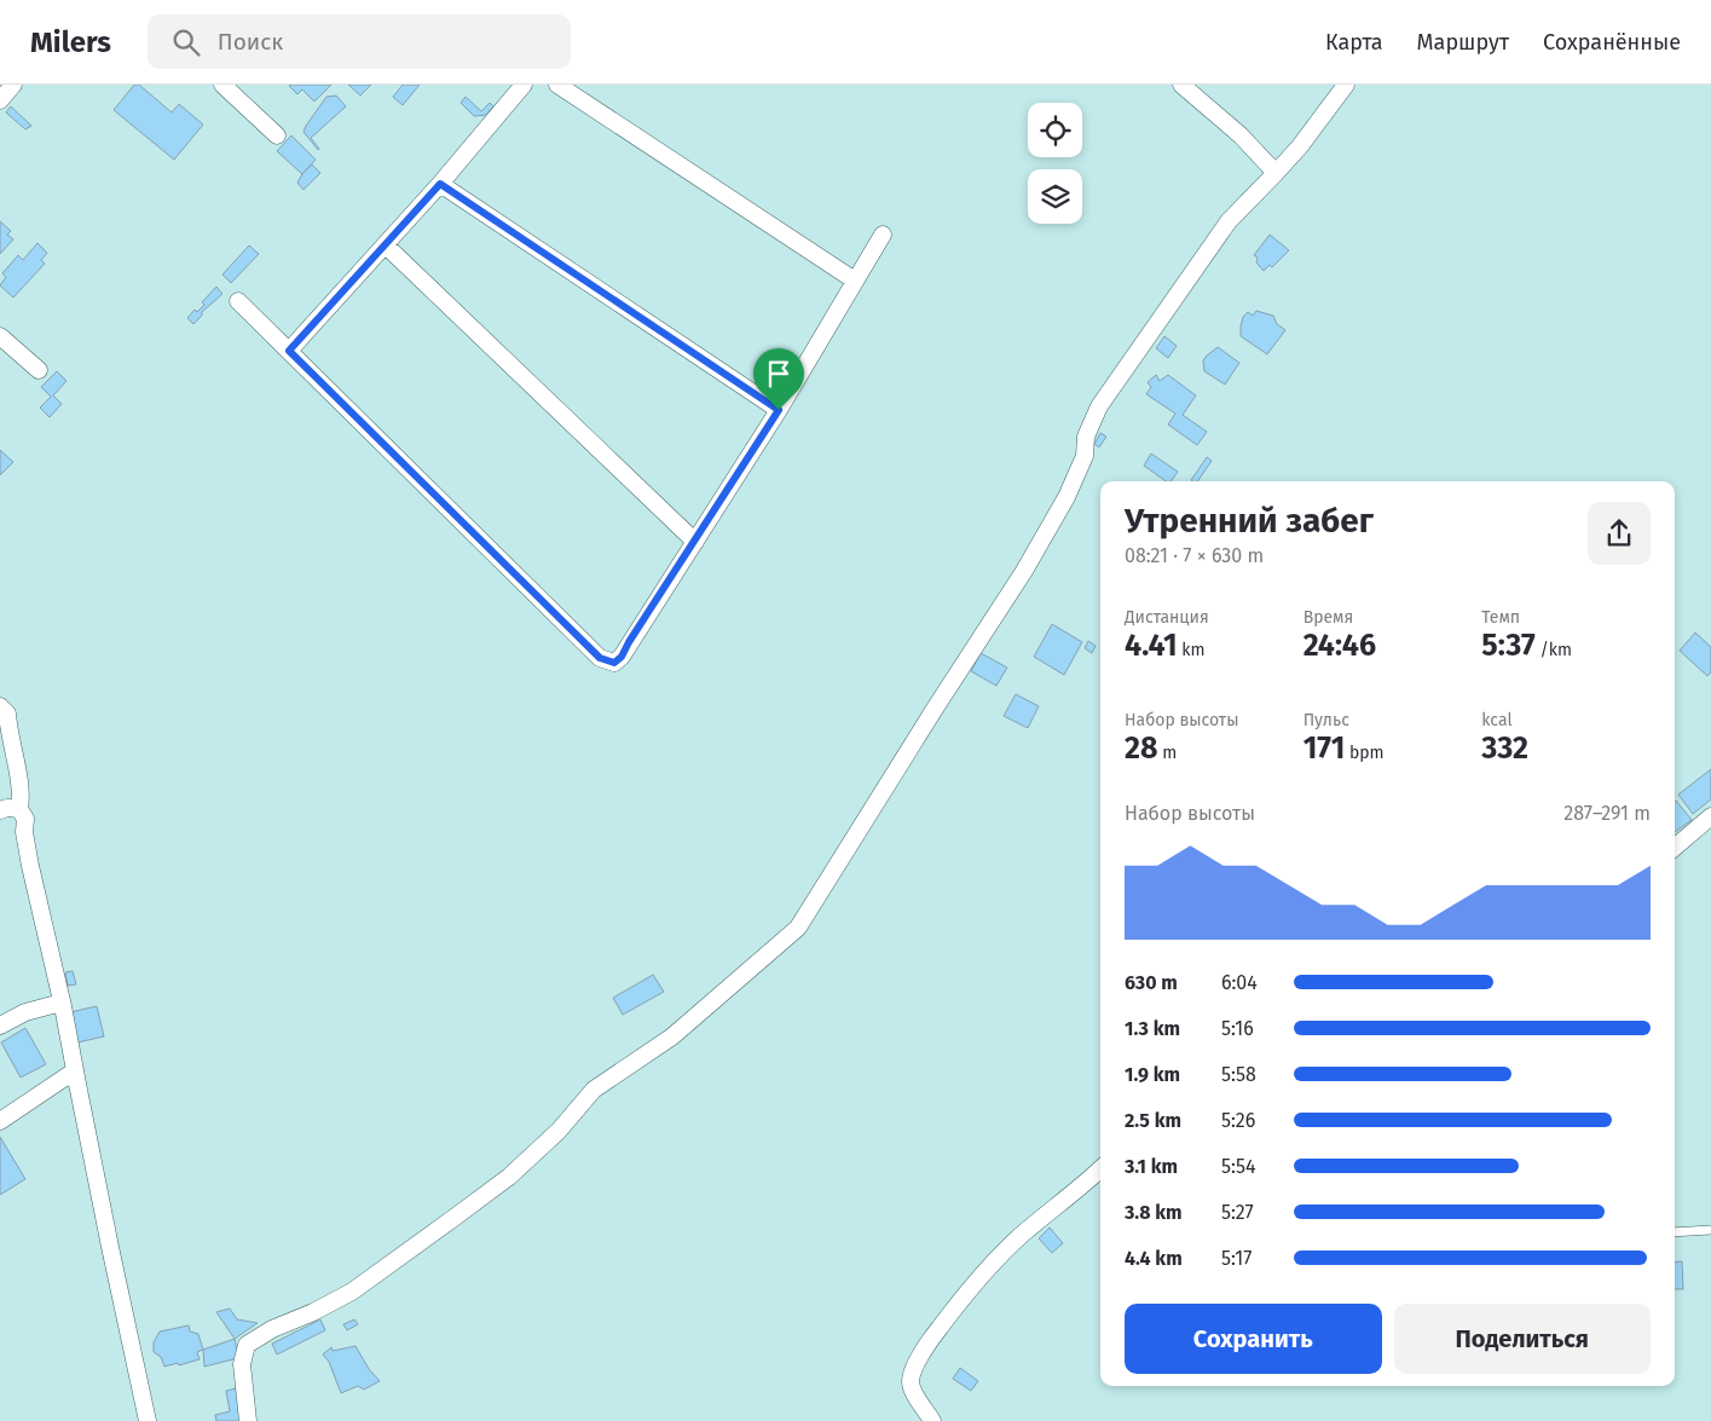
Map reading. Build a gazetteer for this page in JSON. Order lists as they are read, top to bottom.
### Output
{
  "page": {
    "header": "Milers",
    "search": "Поиск",
    "nav": ["Карта", "Маршрут", "Сохранённые"],
    "heading": ["Утренний забег", "08:21 · 7 × 630 m"],
    "stats": [
      ["Дистанция", "4.41 km"],
      ["Время", "24:46"],
      ["Темп", "5:37 /km"],
      ["Набор высоты", "28 m"],
      ["Пульс", "171 bpm"],
      ["kcal", "332"]
    ],
    "chart": ["Набор высоты", "287–291 m"],
    "list": [
      {
        "name": "630 m",
        "note": "6:04"
      },
      {
        "name": "1.3 km",
        "note": "5:16"
      },
      {
        "name": "1.9 km",
        "note": "5:58"
      },
      {
        "name": "2.5 km",
        "note": "5:26"
      },
      {
        "name": "3.1 km",
        "note": "5:54"
      },
      {
        "name": "3.8 km",
        "note": "5:27"
      },
      {
        "name": "4.4 km",
        "note": "5:17"
      }
    ],
    "buttons": ["Сохранить", "Поделиться"]
  }
}
